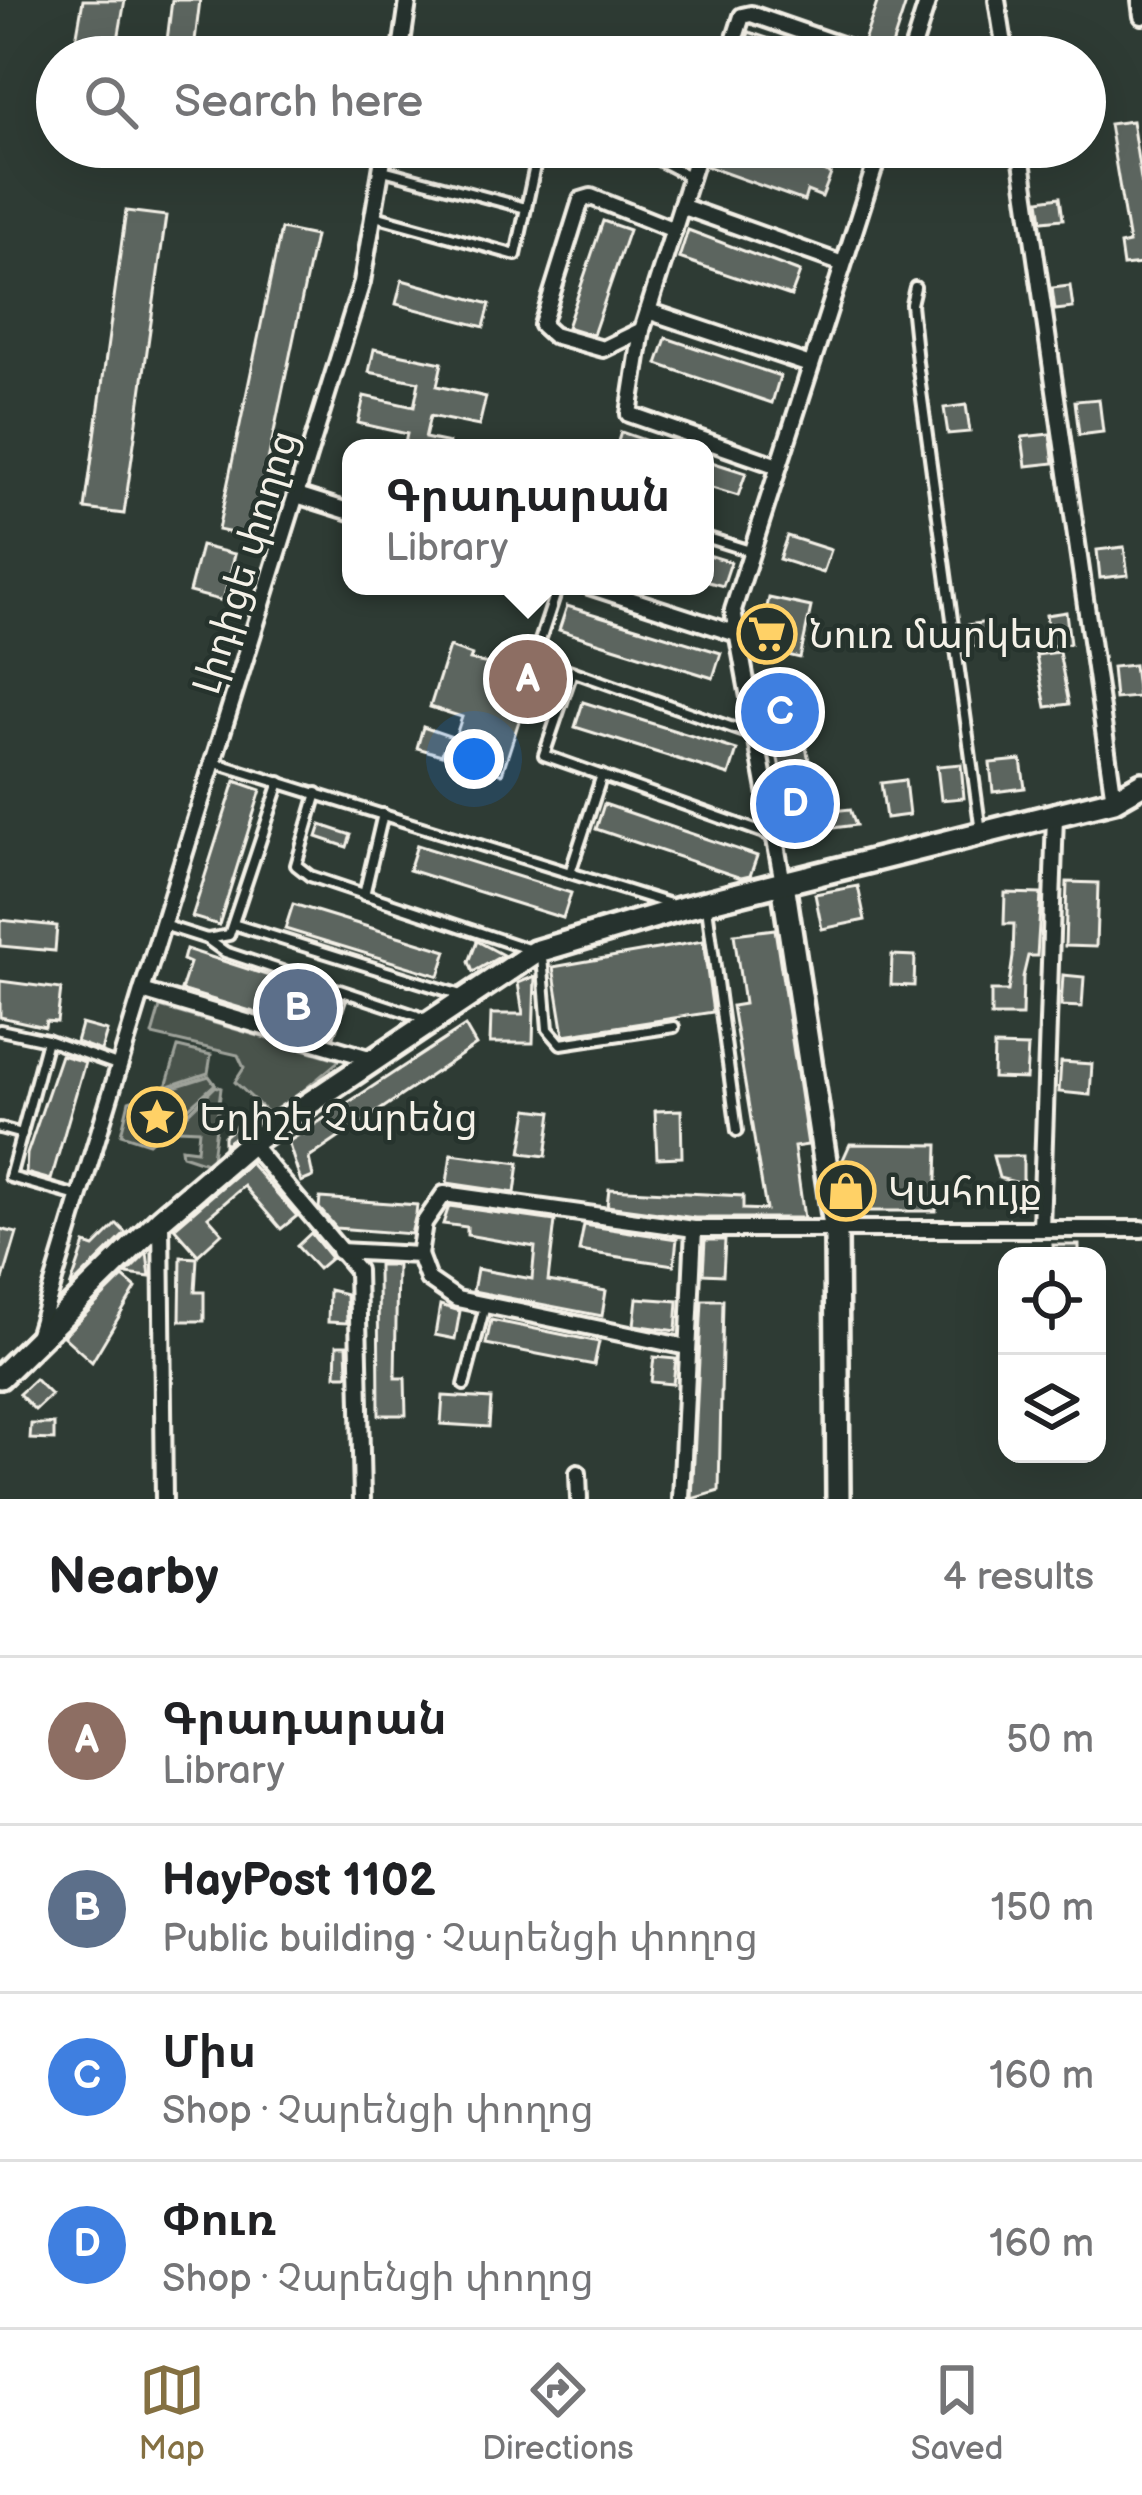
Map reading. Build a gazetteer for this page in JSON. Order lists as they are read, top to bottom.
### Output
{
  "streets": {
    "street": ["Լիդիցե փողոց"]
  },
  "places": {
    "supermarket": ["Նուռ մարկետ"],
    "place": ["Եղիշե Չարենց"],
    "shop": ["Կահույք"]
  },
  "page": {
    "search": "Search here",
    "popup": ["Գրադարան", "Library"],
    "pins": [
      "A",
      "C",
      "D",
      "B"
    ],
    "heading": ["Nearby", "4 results"],
    "list": [
      {
        "mark": "A",
        "name": "Գրադարան",
        "note": "Library",
        "value": "50 m"
      },
      {
        "mark": "B",
        "name": "HayPost 1102",
        "note": "Public building · Չարենցի փողոց",
        "value": "150 m"
      },
      {
        "mark": "C",
        "name": "Միս",
        "note": "Shop · Չարենցի փողոց",
        "value": "160 m"
      },
      {
        "mark": "D",
        "name": "Փուռ",
        "note": "Shop · Չարենցի փողոց",
        "value": "160 m"
      }
    ],
    "nav": ["Map", "Directions", "Saved"]
  }
}
